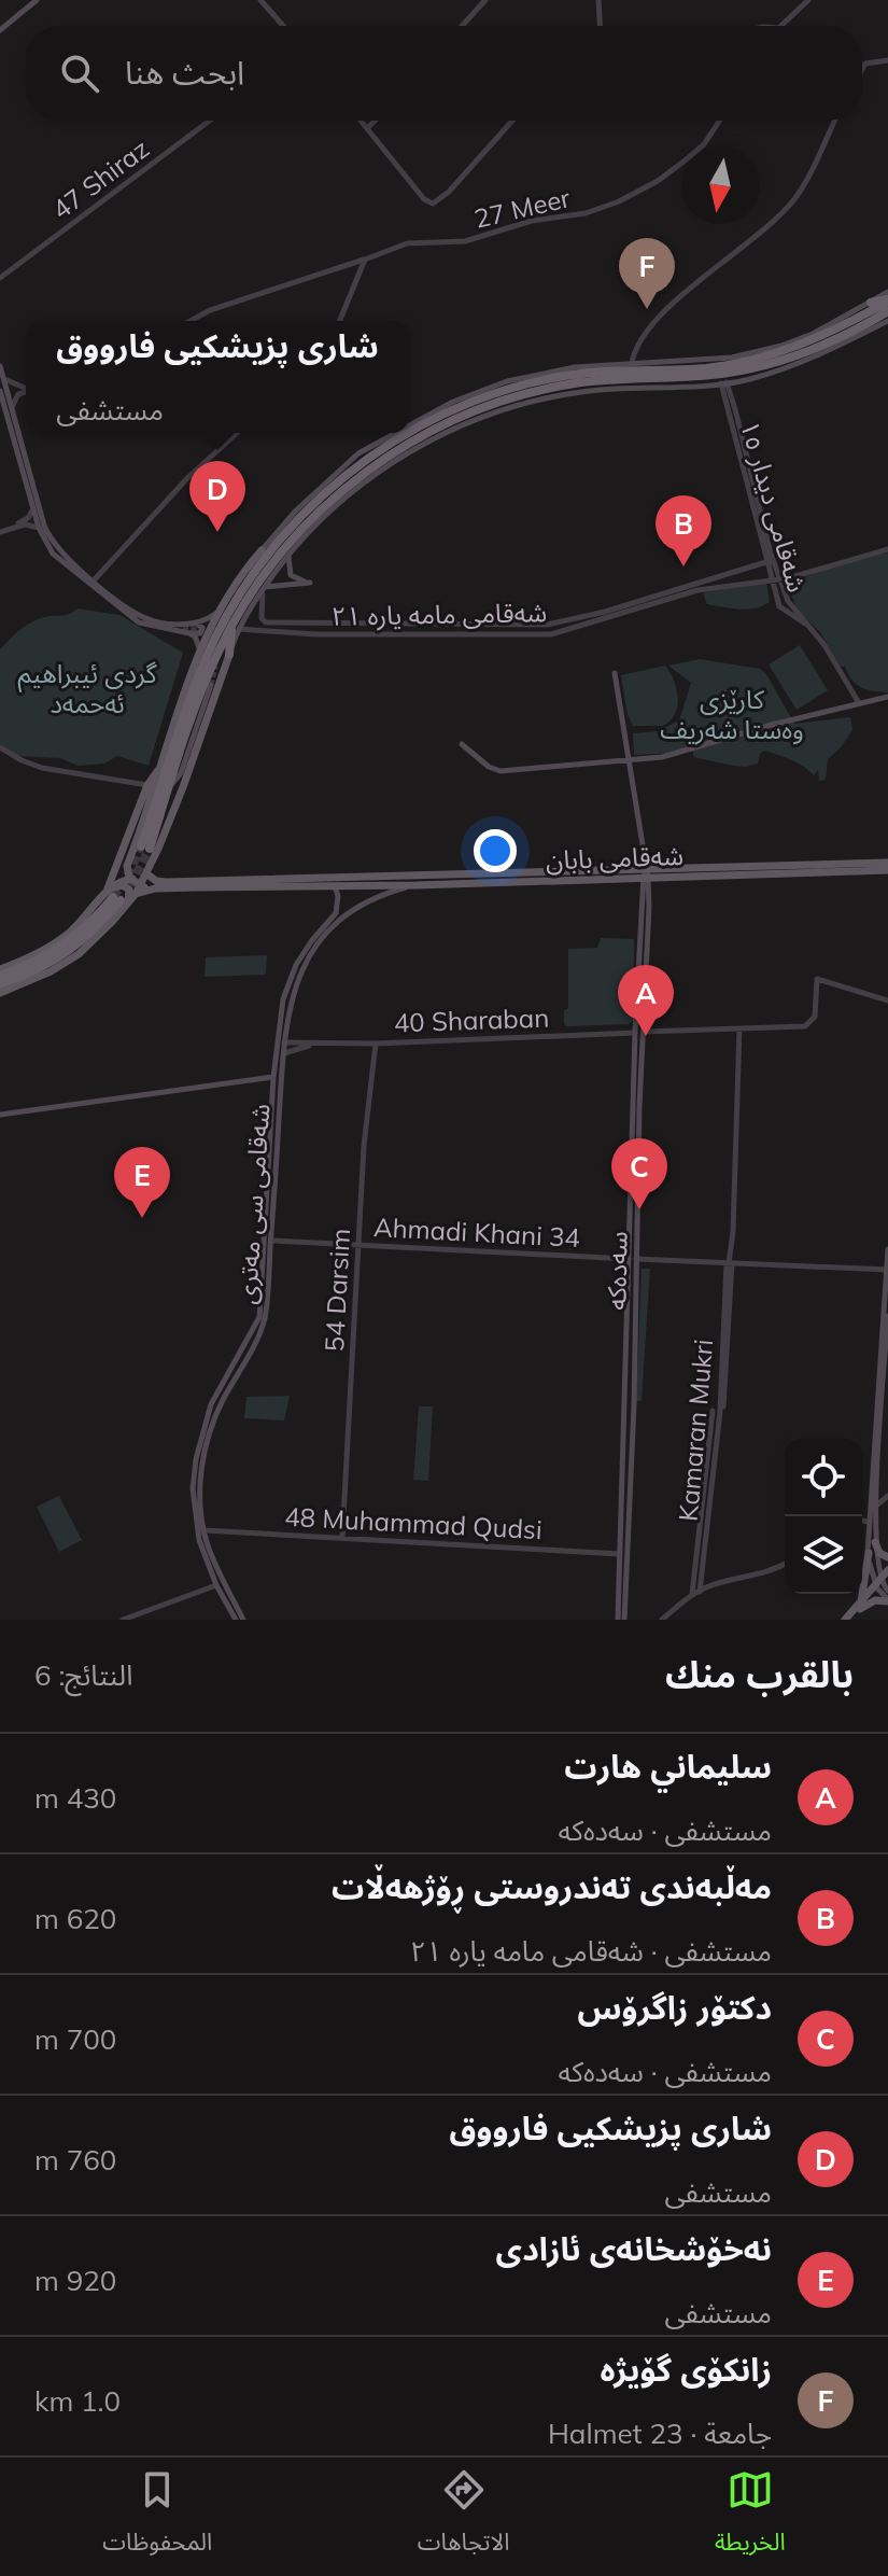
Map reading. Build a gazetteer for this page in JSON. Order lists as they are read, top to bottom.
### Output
{
  "streets": {
    "main road": ["شەقامی بابان", "شەقامی سی مەتری", "سەدەکە"],
    "street": [
      "47 Shiraz",
      "27 Meer",
      "شەقامی دیدار ١٥",
      "شەقامی مامە یارە ٢١",
      "40 Sharaban",
      "Ahmadi Khani 34",
      "54 Darsim",
      "Kamaran Mukri",
      "48 Muhammad Qudsi"
    ]
  },
  "crossings": [
    ["شەقامی دیدار ١٥", "شەقامی مامە یارە ٢١"],
    ["شەقامی بابان", "شەقامی سی مەتری"],
    ["شەقامی بابان", "سەدەکە"],
    ["40 Sharaban", "شەقامی سی مەتری"],
    ["40 Sharaban", "سەدەکە"],
    ["40 Sharaban", "54 Darsim"],
    ["40 Sharaban", "Kamaran Mukri"],
    ["شەقامی سی مەتری", "Ahmadi Khani 34"],
    ["شەقامی سی مەتری", "48 Muhammad Qudsi"],
    ["Ahmadi Khani 34", "سەدەکە"],
    ["Ahmadi Khani 34", "54 Darsim"],
    ["Ahmadi Khani 34", "Kamaran Mukri"],
    ["سەدەکە", "48 Muhammad Qudsi"],
    ["54 Darsim", "48 Muhammad Qudsi"]
  ],
  "parks": ["گردی ئیبراھیم ئەحمەد", "کارێزی وەستا شەریف"],
  "north": "bottom",
  "page": {
    "search": "ابحث هنا",
    "pins": [
      "F",
      "D",
      "B",
      "A",
      "C",
      "E"
    ],
    "popup": ["شاری پزیشکیی فارووق", "مستشفى"],
    "heading": ["بالقرب منك", "النتائج: 6"],
    "list": [
      {
        "mark": "A",
        "name": "سليماني هارت",
        "note": "مستشفى · سەدەکە",
        "value": "430 m"
      },
      {
        "mark": "B",
        "name": "مەڵبەندی تەندروستی ڕۆژهەڵات",
        "note": "مستشفى · شەقامی مامە یارە ٢١",
        "value": "620 m"
      },
      {
        "mark": "C",
        "name": "دکتۆر زاگرۆس",
        "note": "مستشفى · سەدەکە",
        "value": "700 m"
      },
      {
        "mark": "D",
        "name": "شاری پزیشکیی فارووق",
        "note": "مستشفى",
        "value": "760 m"
      },
      {
        "mark": "E",
        "name": "نەخۆشخانەی ئازادی",
        "note": "مستشفى",
        "value": "920 m"
      },
      {
        "mark": "F",
        "name": "زانکۆی گۆیژە",
        "note": "جامعة · 23 Halmet",
        "value": "1.0 km"
      }
    ],
    "nav": ["الخريطة", "الاتجاهات", "المحفوظات"]
  }
}
